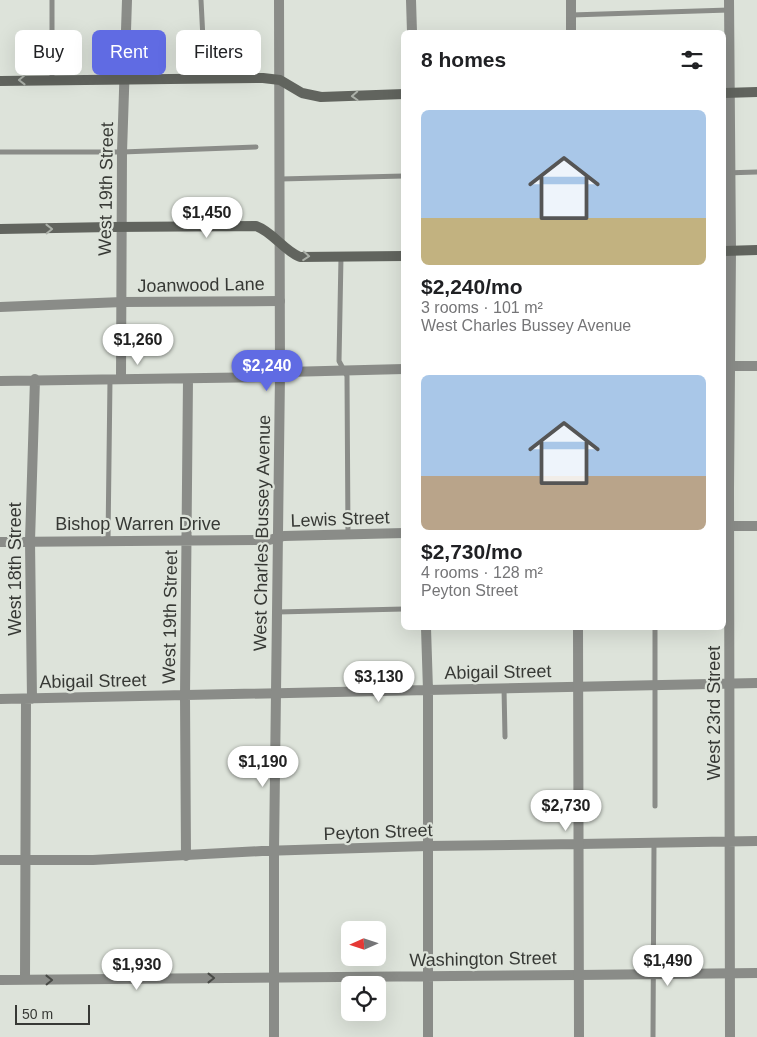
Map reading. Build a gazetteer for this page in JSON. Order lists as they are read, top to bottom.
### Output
{
  "streets": {
    "street": [
      "West 19th Street",
      "Joanwood Lane",
      "Lewis Street",
      "Bishop Warren Drive",
      "West Charles Bussey Avenue",
      "West 18th Street",
      "Abigail Street",
      "West 23rd Street",
      "Peyton Street",
      "Washington Street"
    ]
  },
  "crossings": [
    ["West 19th Street", "Joanwood Lane"],
    ["West 19th Street", "Bishop Warren Drive"],
    ["West 19th Street", "Abigail Street"],
    ["West 19th Street", "Peyton Street"],
    ["Joanwood Lane", "West Charles Bussey Avenue"],
    ["Lewis Street", "Bishop Warren Drive"],
    ["Lewis Street", "West Charles Bussey Avenue"],
    ["Bishop Warren Drive", "West Charles Bussey Avenue"],
    ["Bishop Warren Drive", "West 18th Street"],
    ["West Charles Bussey Avenue", "Abigail Street"],
    ["West Charles Bussey Avenue", "Peyton Street"],
    ["West Charles Bussey Avenue", "Washington Street"],
    ["West 18th Street", "Abigail Street"],
    ["West 18th Street", "Peyton Street"],
    ["West 18th Street", "Washington Street"],
    ["Abigail Street", "West 23rd Street"],
    ["West 23rd Street", "Peyton Street"],
    ["West 23rd Street", "Washington Street"]
  ],
  "scale_bar": "50 m",
  "north": "left",
  "page": {
    "chip": ["Buy", "Rent", "Filters"],
    "heading": "8 homes",
    "list": [
      {
        "name": "$2,240/mo",
        "note": "3 rooms · 101 m² · West Charles Bussey Avenue"
      },
      {
        "name": "$2,730/mo",
        "note": "4 rooms · 128 m² · Peyton Street"
      }
    ],
    "price": [
      "$1,450",
      "$1,260",
      "$2,240",
      "$3,130",
      "$1,190",
      "$2,730",
      "$1,490",
      "$1,930"
    ],
    "scale": "50 m"
  }
}
